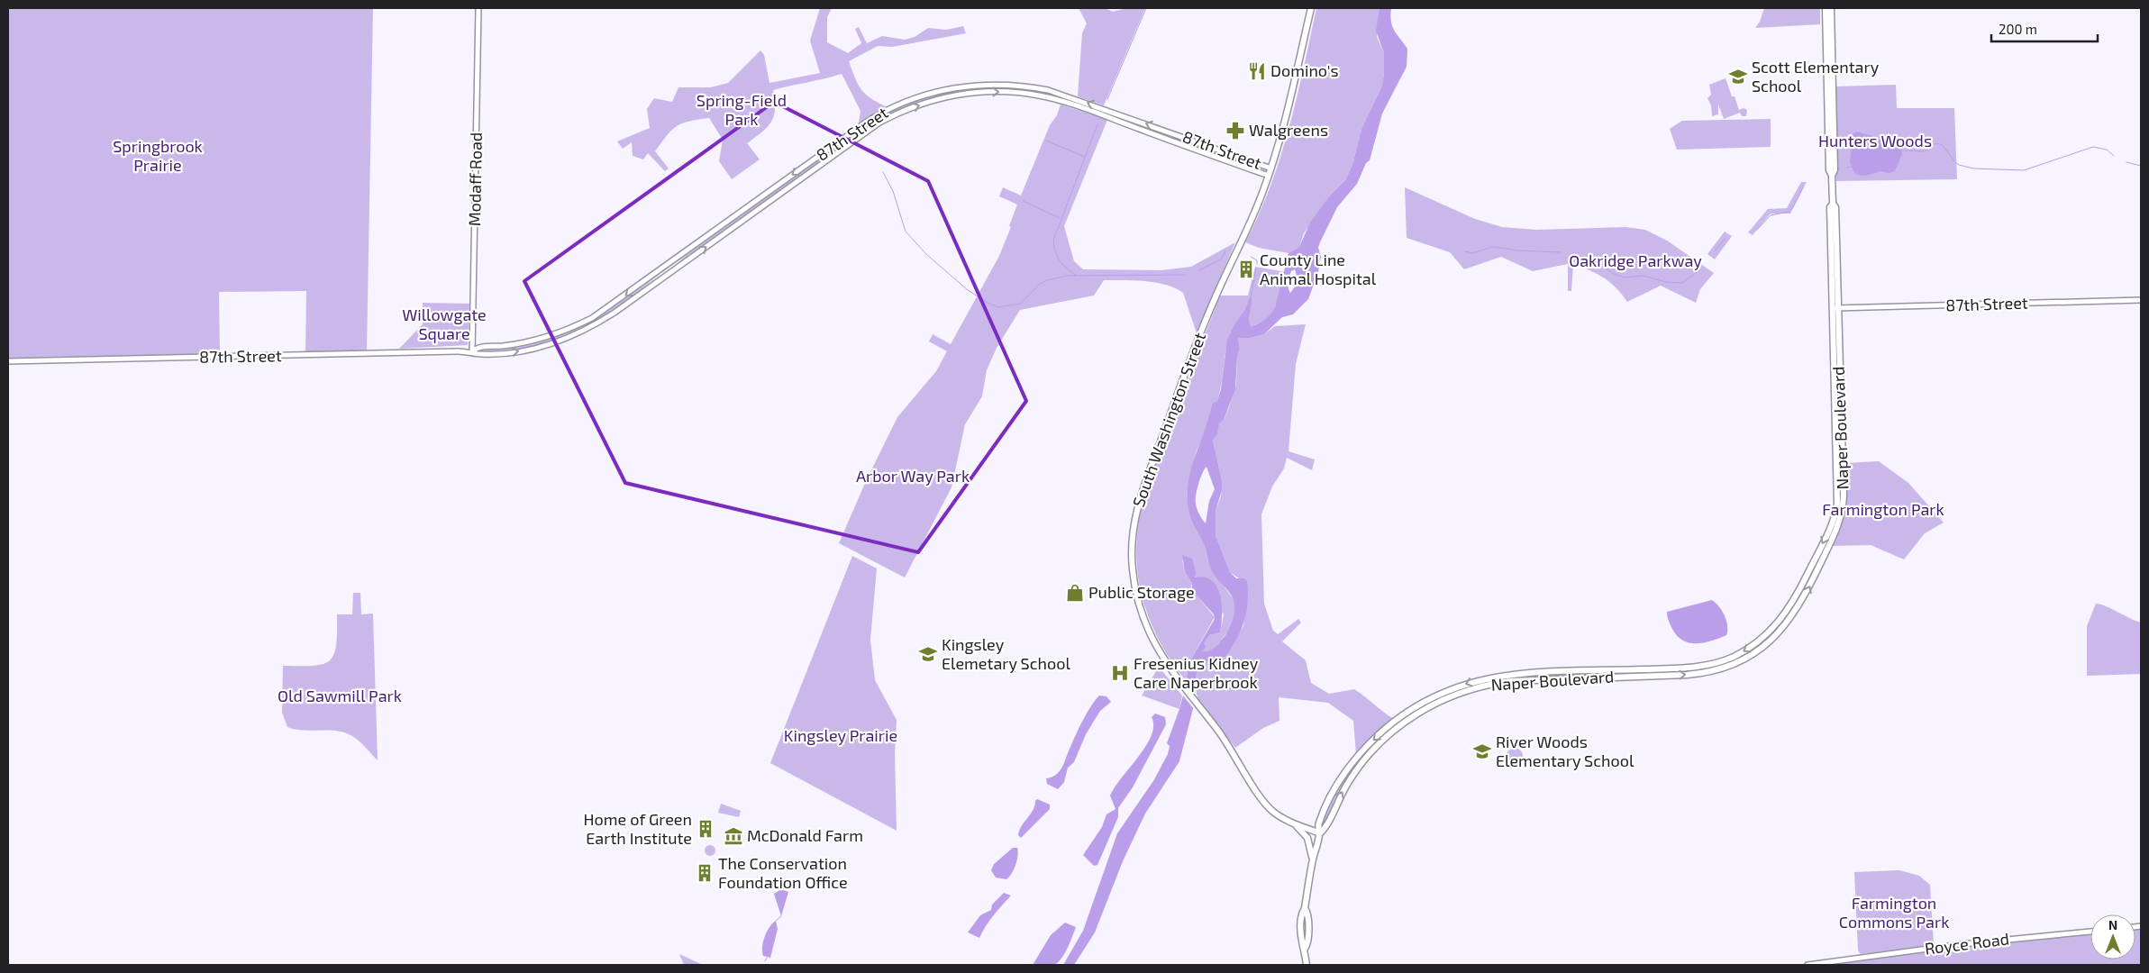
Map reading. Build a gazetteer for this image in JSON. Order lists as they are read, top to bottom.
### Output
{
  "streets": {
    "main road": ["South Washington Street", "Naper Boulevard"],
    "street": ["87th Street", "Modaff Road", "Royce Road"]
  },
  "crossings": [
    ["87th Street", "Modaff Road"],
    ["87th Street", "South Washington Street"],
    ["87th Street", "Naper Boulevard"],
    ["South Washington Street", "Naper Boulevard"]
  ],
  "parks": [
    "Spring-Field Park",
    "Hunters Woods",
    "Springbrook Prairie",
    "Oakridge Parkway",
    "Willowgate Square",
    "Arbor Way Park",
    "Farmington Park",
    "Old Sawmill Park",
    "Kingsley Prairie",
    "Farmington Commons Park"
  ],
  "places": {
    "restaurant": ["Domino's"],
    "school or university": ["Scott Elementary School", "Kingsley Elemetary School", "River Woods Elementary School"],
    "pharmacy": ["Walgreens"],
    "building": ["County Line Animal Hospital", "Home of Green Earth Institute", "The Conservation Foundation Office"],
    "shop": ["Public Storage"],
    "hospital": ["Fresenius Kidney Care Naperbrook"],
    "museum": ["McDonald Farm"]
  },
  "scale_bar": "200 m",
  "north": "top"
}
